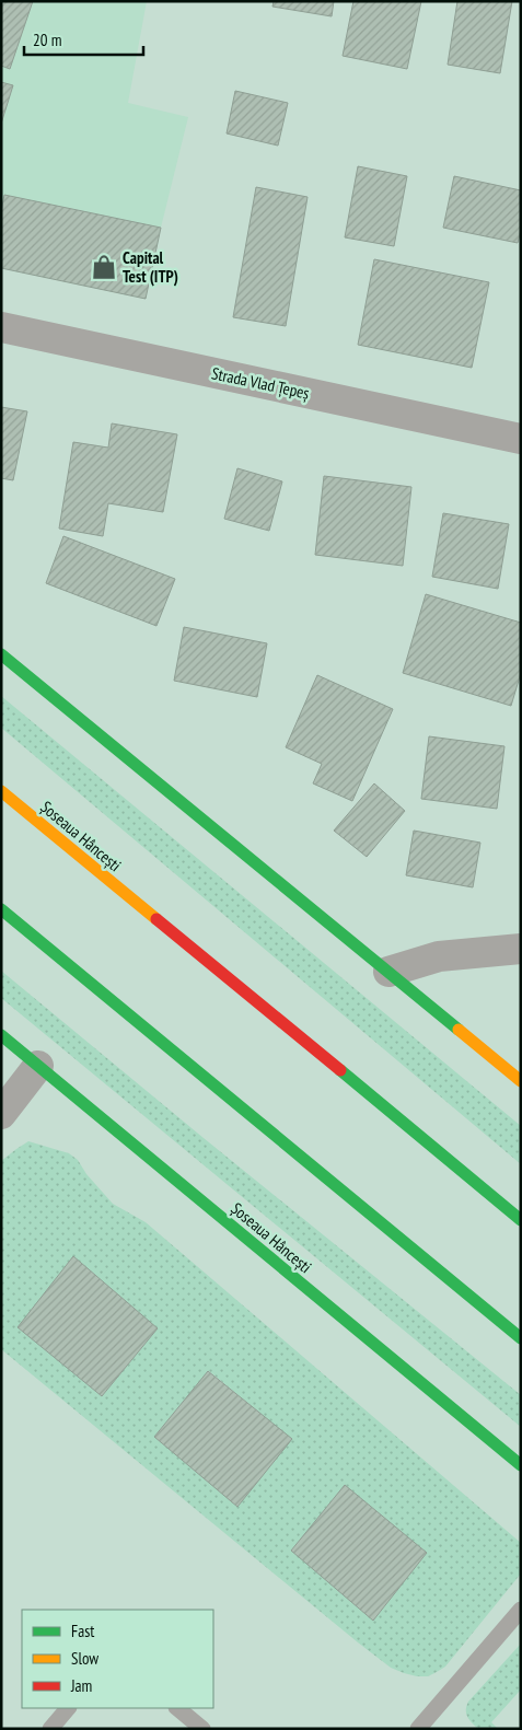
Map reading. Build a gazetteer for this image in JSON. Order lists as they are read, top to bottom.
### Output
{
  "streets": {
    "main road": ["Șoseaua Hâncești"],
    "street": ["Strada Vlad Țepeș"]
  },
  "places": {
    "shop": ["Capital Test (ITP)"]
  },
  "legend": ["Fast", "Slow", "Jam"],
  "scale_bar": "20 m"
}
